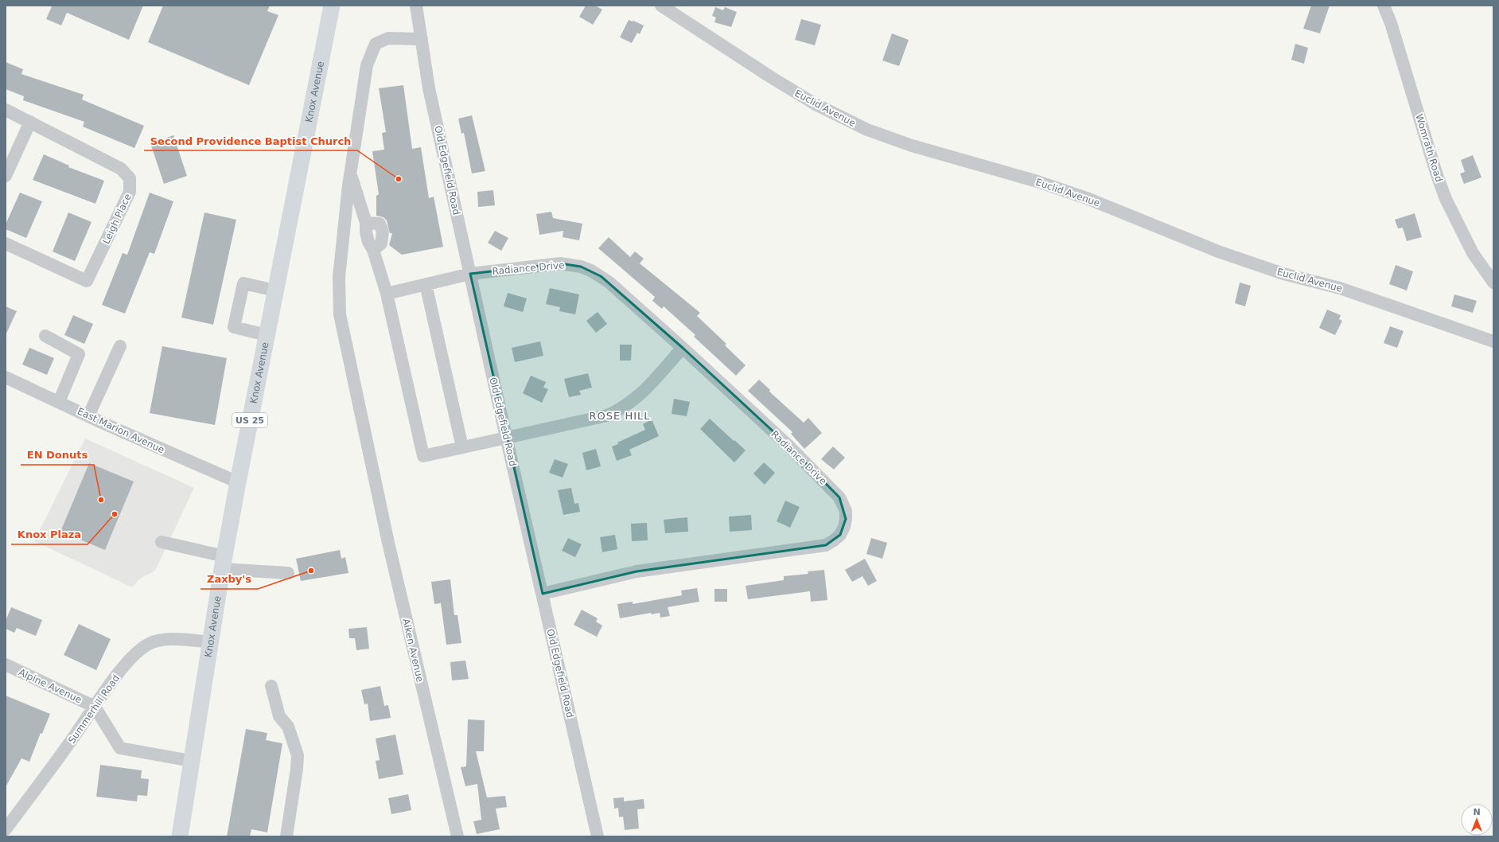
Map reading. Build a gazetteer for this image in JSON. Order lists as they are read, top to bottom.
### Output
{
  "streets": {
    "main road": ["Knox Avenue", "US 25"],
    "street": [
      "Euclid Avenue",
      "Womrath Road",
      "Old Edgefield Road",
      "Leigh Place",
      "Radiance Drive",
      "East Marion Avenue",
      "Aiken Avenue",
      "Alpine Avenue",
      "Summerhill Road"
    ]
  },
  "crossings": [
    ["Knox Avenue", "East Marion Avenue"],
    ["Knox Avenue", "Summerhill Road"],
    ["Old Edgefield Road", "Radiance Drive"],
    ["Old Edgefield Road", "Aiken Avenue"],
    ["Alpine Avenue", "Summerhill Road"]
  ],
  "districts": ["ROSE HILL"],
  "places": [
    "Second Providence Baptist Church",
    "EN Donuts",
    "Knox Plaza",
    "Zaxby's"
  ],
  "north": "top"
}
